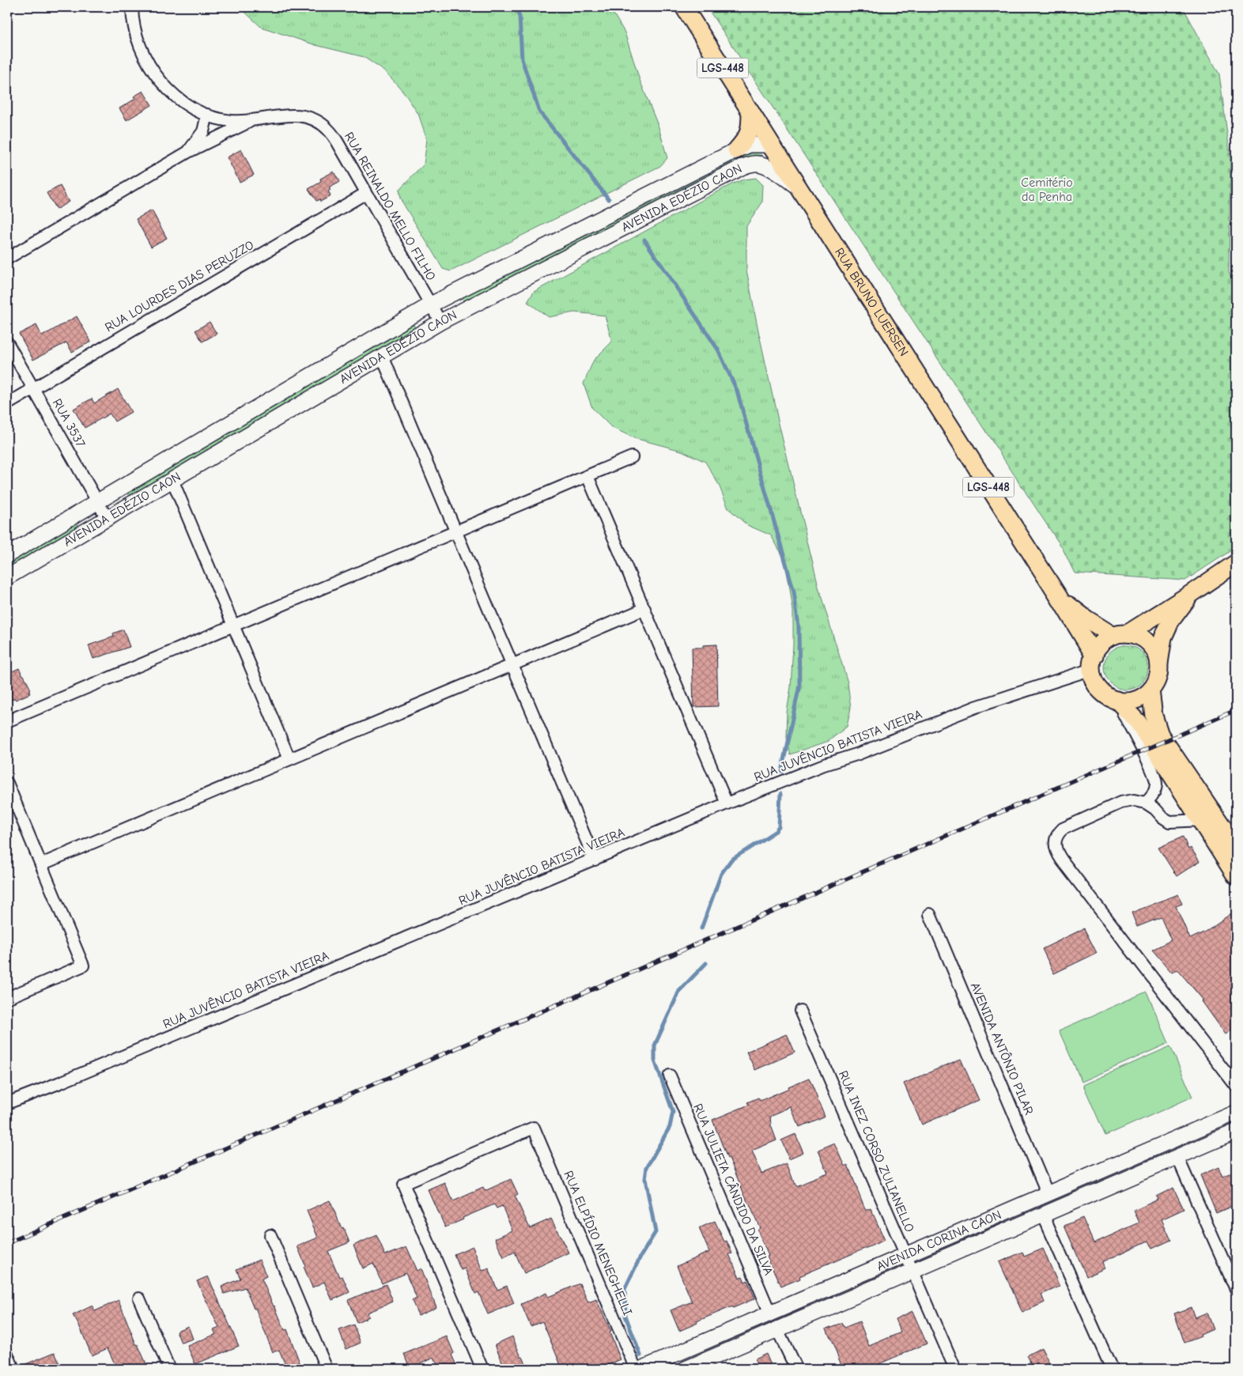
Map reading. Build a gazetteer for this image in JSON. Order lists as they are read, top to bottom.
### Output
{
  "streets": {
    "main road": [
      "LGS-448",
      "AVENIDA EDÉZIO CAON",
      "RUA BRUNO LUERSEN",
      "AVENIDA CORINA CAON"
    ],
    "street": [
      "RUA REINALDO MELLO FILHO",
      "RUA LOURDES DIAS PERUZZO",
      "RUA 3537",
      "RUA JUVÊNCIO BATISTA VIEIRA",
      "AVENIDA ANTÔNIO PILAR",
      "RUA INEZ CORSO ZULIANELLO",
      "RUA JULIETA CÂNDIDO DA SILVA",
      "RUA ELPÍDIO MENEGHELLI"
    ]
  },
  "crossings": [
    ["AVENIDA EDÉZIO CAON", "RUA REINALDO MELLO FILHO"],
    ["AVENIDA EDÉZIO CAON", "RUA BRUNO LUERSEN"],
    ["AVENIDA EDÉZIO CAON", "RUA 3537"],
    ["RUA REINALDO MELLO FILHO", "RUA LOURDES DIAS PERUZZO"],
    ["RUA LOURDES DIAS PERUZZO", "RUA 3537"],
    ["RUA BRUNO LUERSEN", "RUA JUVÊNCIO BATISTA VIEIRA"],
    ["AVENIDA ANTÔNIO PILAR", "AVENIDA CORINA CAON"],
    ["RUA INEZ CORSO ZULIANELLO", "AVENIDA CORINA CAON"],
    ["RUA JULIETA CÂNDIDO DA SILVA", "AVENIDA CORINA CAON"]
  ],
  "parks": ["Cemitério da Penha"]
}
